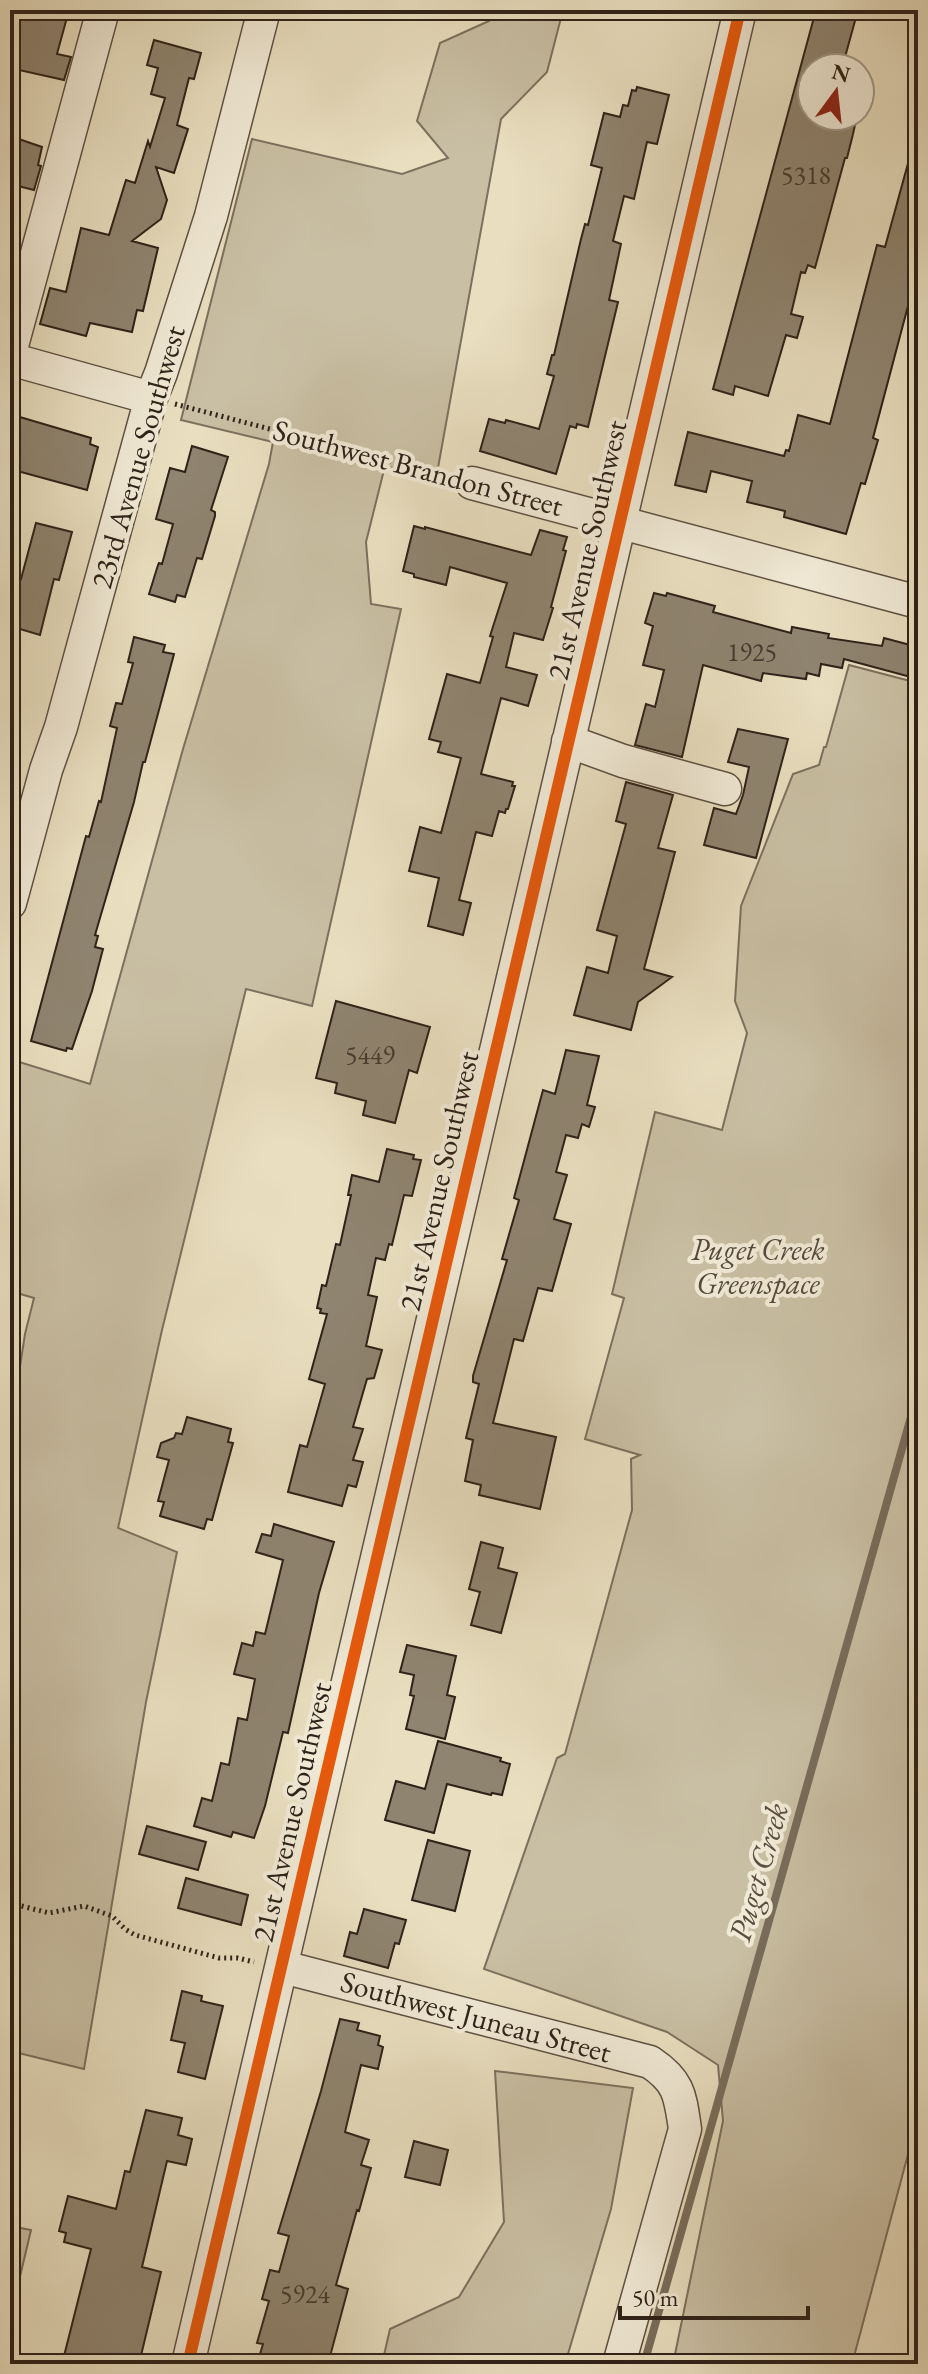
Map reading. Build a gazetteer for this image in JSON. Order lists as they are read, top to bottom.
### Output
{
  "streets": {
    "street": [
      "23rd Avenue Southwest",
      "Southwest Brandon Street",
      "21st Avenue Southwest",
      "Southwest Juneau Street"
    ]
  },
  "crossings": [
    ["23rd Avenue Southwest", "Southwest Brandon Street"],
    ["Southwest Brandon Street", "21st Avenue Southwest"],
    ["21st Avenue Southwest", "Southwest Juneau Street"]
  ],
  "water": ["Puget Creek"],
  "parks": ["Puget Creek Greenspace"],
  "house_numbers": [
    "5318",
    "1925",
    "5449",
    "5924"
  ],
  "scale_bar": "50 m",
  "north": "top"
}
